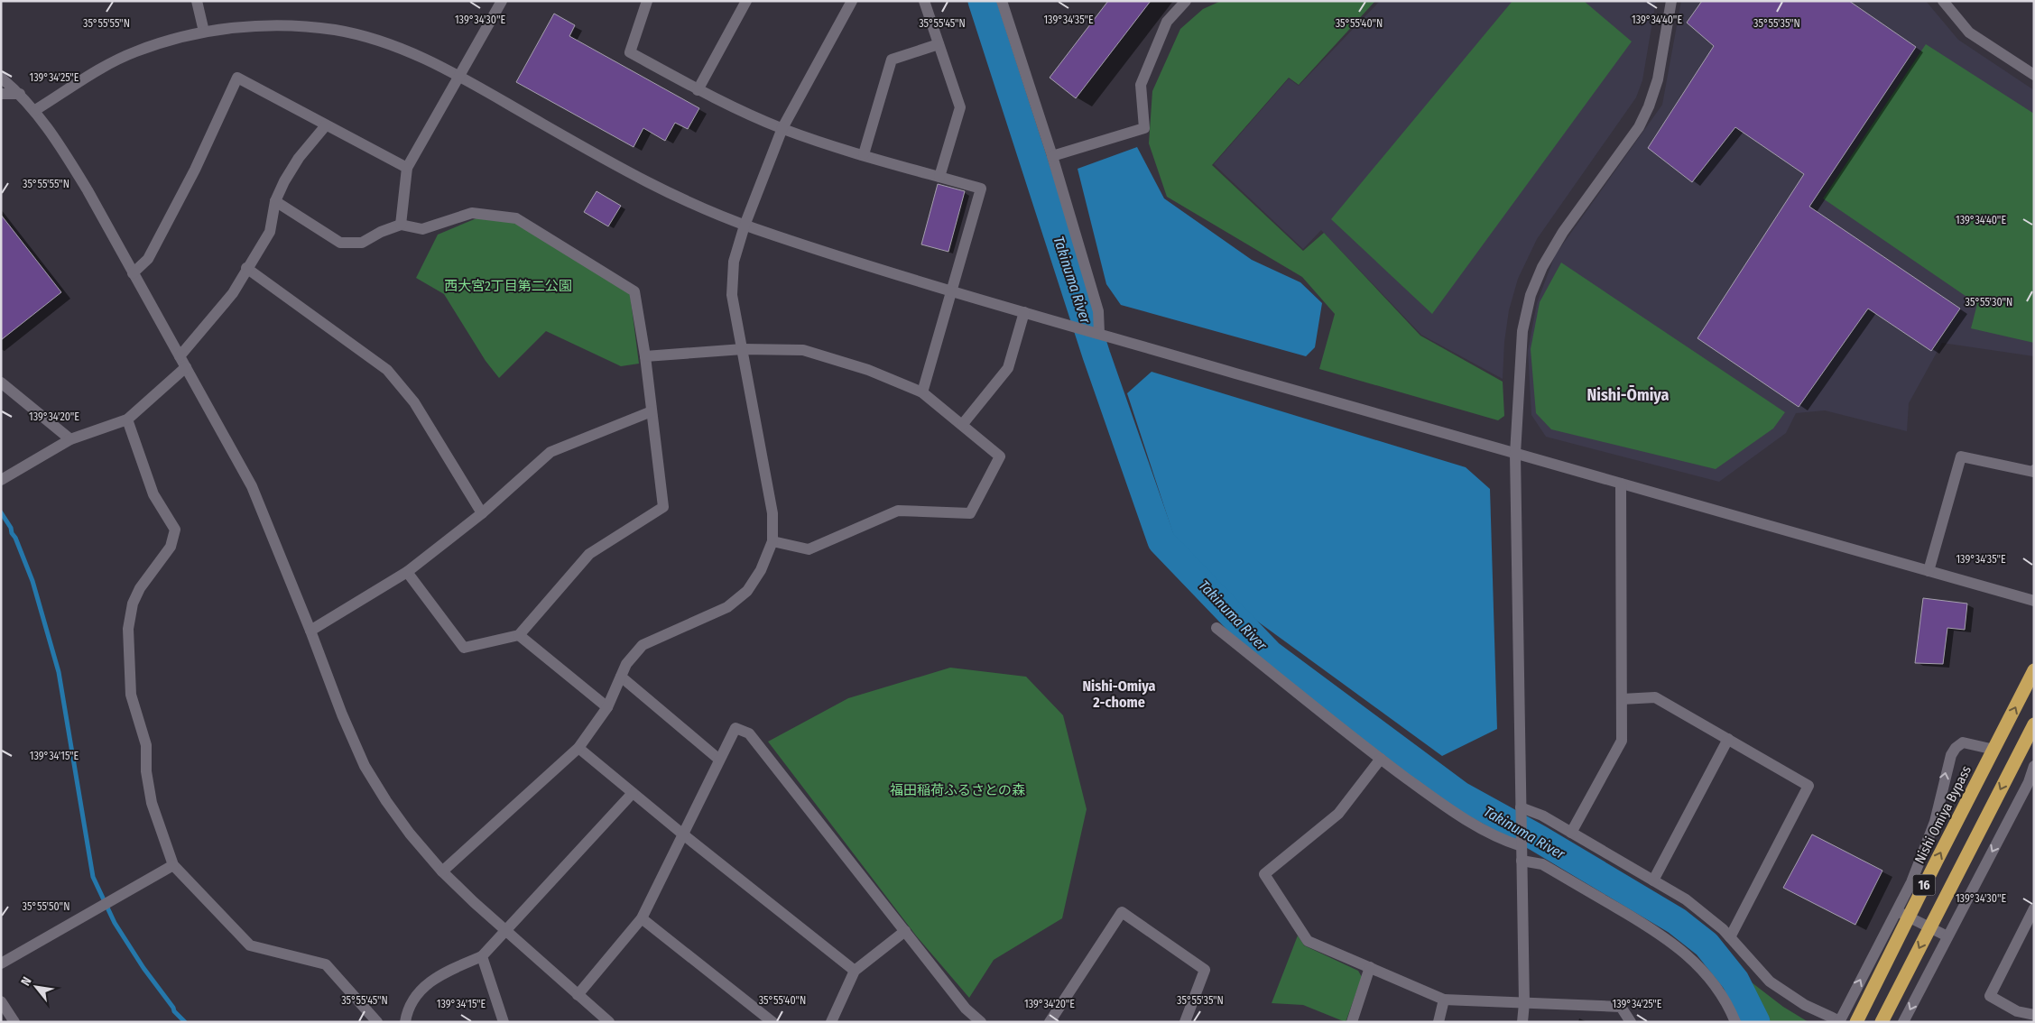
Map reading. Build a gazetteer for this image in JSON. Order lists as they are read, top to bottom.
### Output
{
  "streets": {
    "highway": ["Nishi Omiya Bypass", "16"]
  },
  "districts": ["Nishi-Ōmiya", "Nishi-Omiya 2-chome"],
  "water": ["Takinuma River"],
  "parks": ["西大宮2丁目第二公園", "福田稲荷ふるさとの森"],
  "north": "top left",
  "coordinates": [
    "139°34'30\"E",
    "139°34'35\"E",
    "139°34'40\"E",
    "35°55'55\"N",
    "35°55'45\"N",
    "35°55'40\"N",
    "35°55'35\"N",
    "139°34'25\"E",
    "35°55'30\"N",
    "139°34'20\"E",
    "139°34'15\"E",
    "35°55'50\"N"
  ]
}
